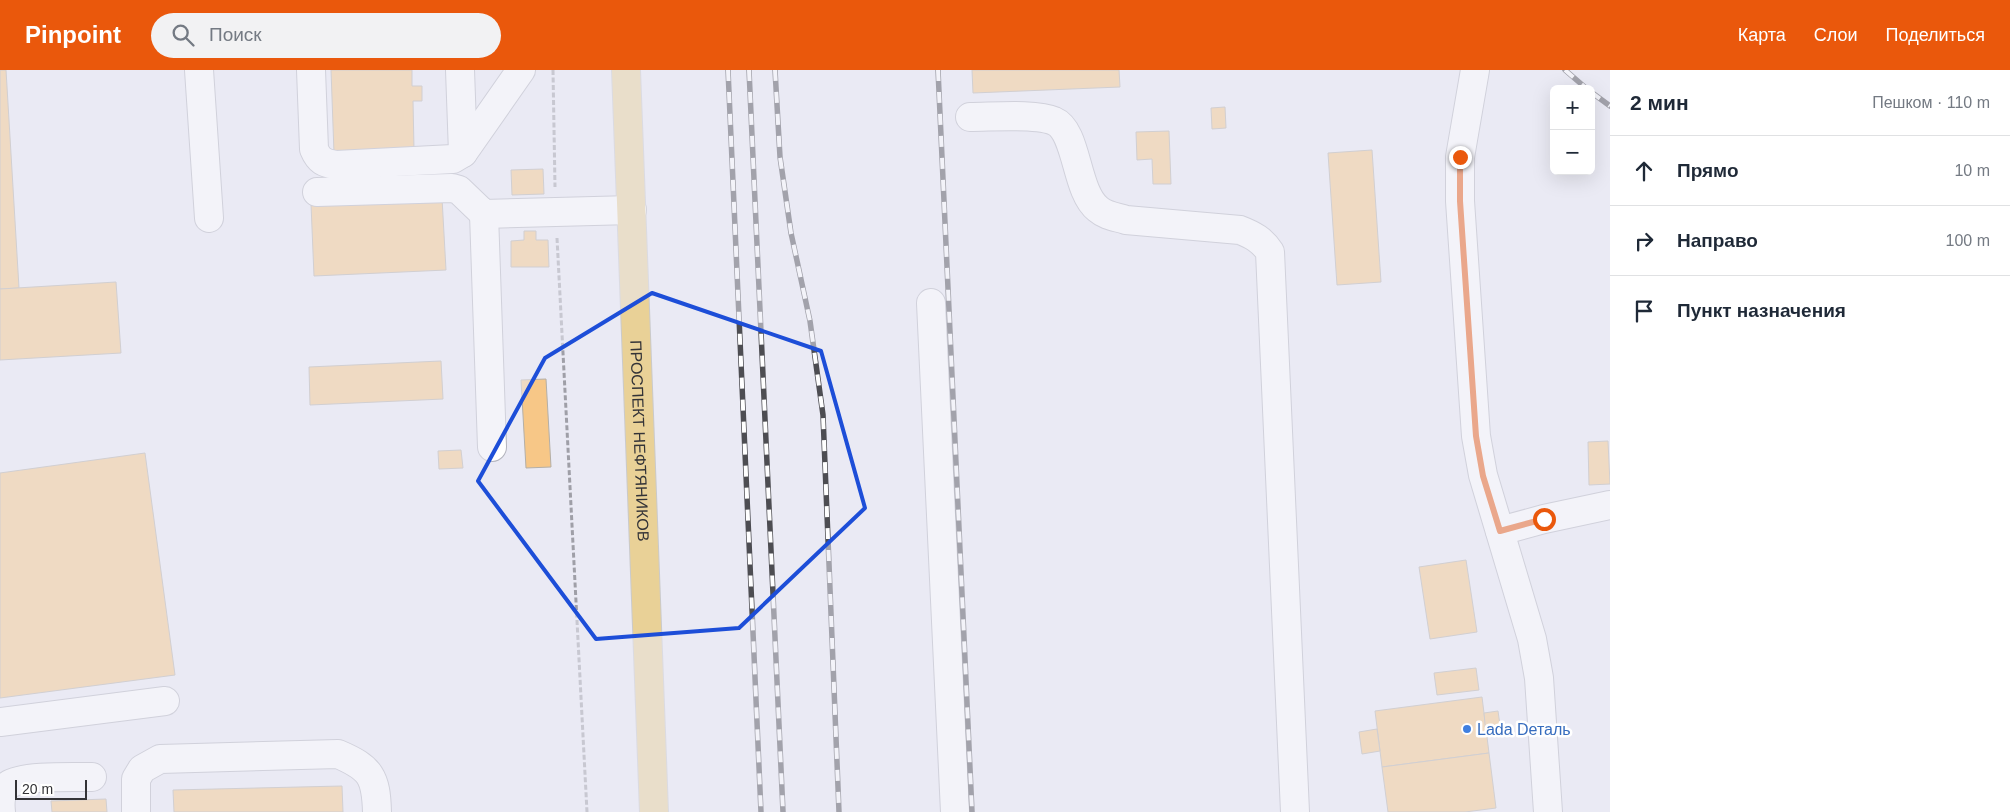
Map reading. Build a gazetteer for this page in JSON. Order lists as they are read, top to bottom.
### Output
{
  "streets": {
    "main road": ["ПРОСПЕКТ НЕФТЯНИКОВ"]
  },
  "places": ["Lada Dеталь"],
  "scale_bar": "20 m",
  "page": {
    "header": "Pinpoint",
    "search": "Поиск",
    "nav": ["Карта", "Слои", "Поделиться"],
    "heading": ["2 мин", "Пешком · 110 m"],
    "map_buttons": ["+", "−"],
    "list": [
      ["Прямо", "10 m"],
      ["Направо", "100 m"],
      "Пункт назначения"
    ],
    "scale": "20 m"
  }
}
